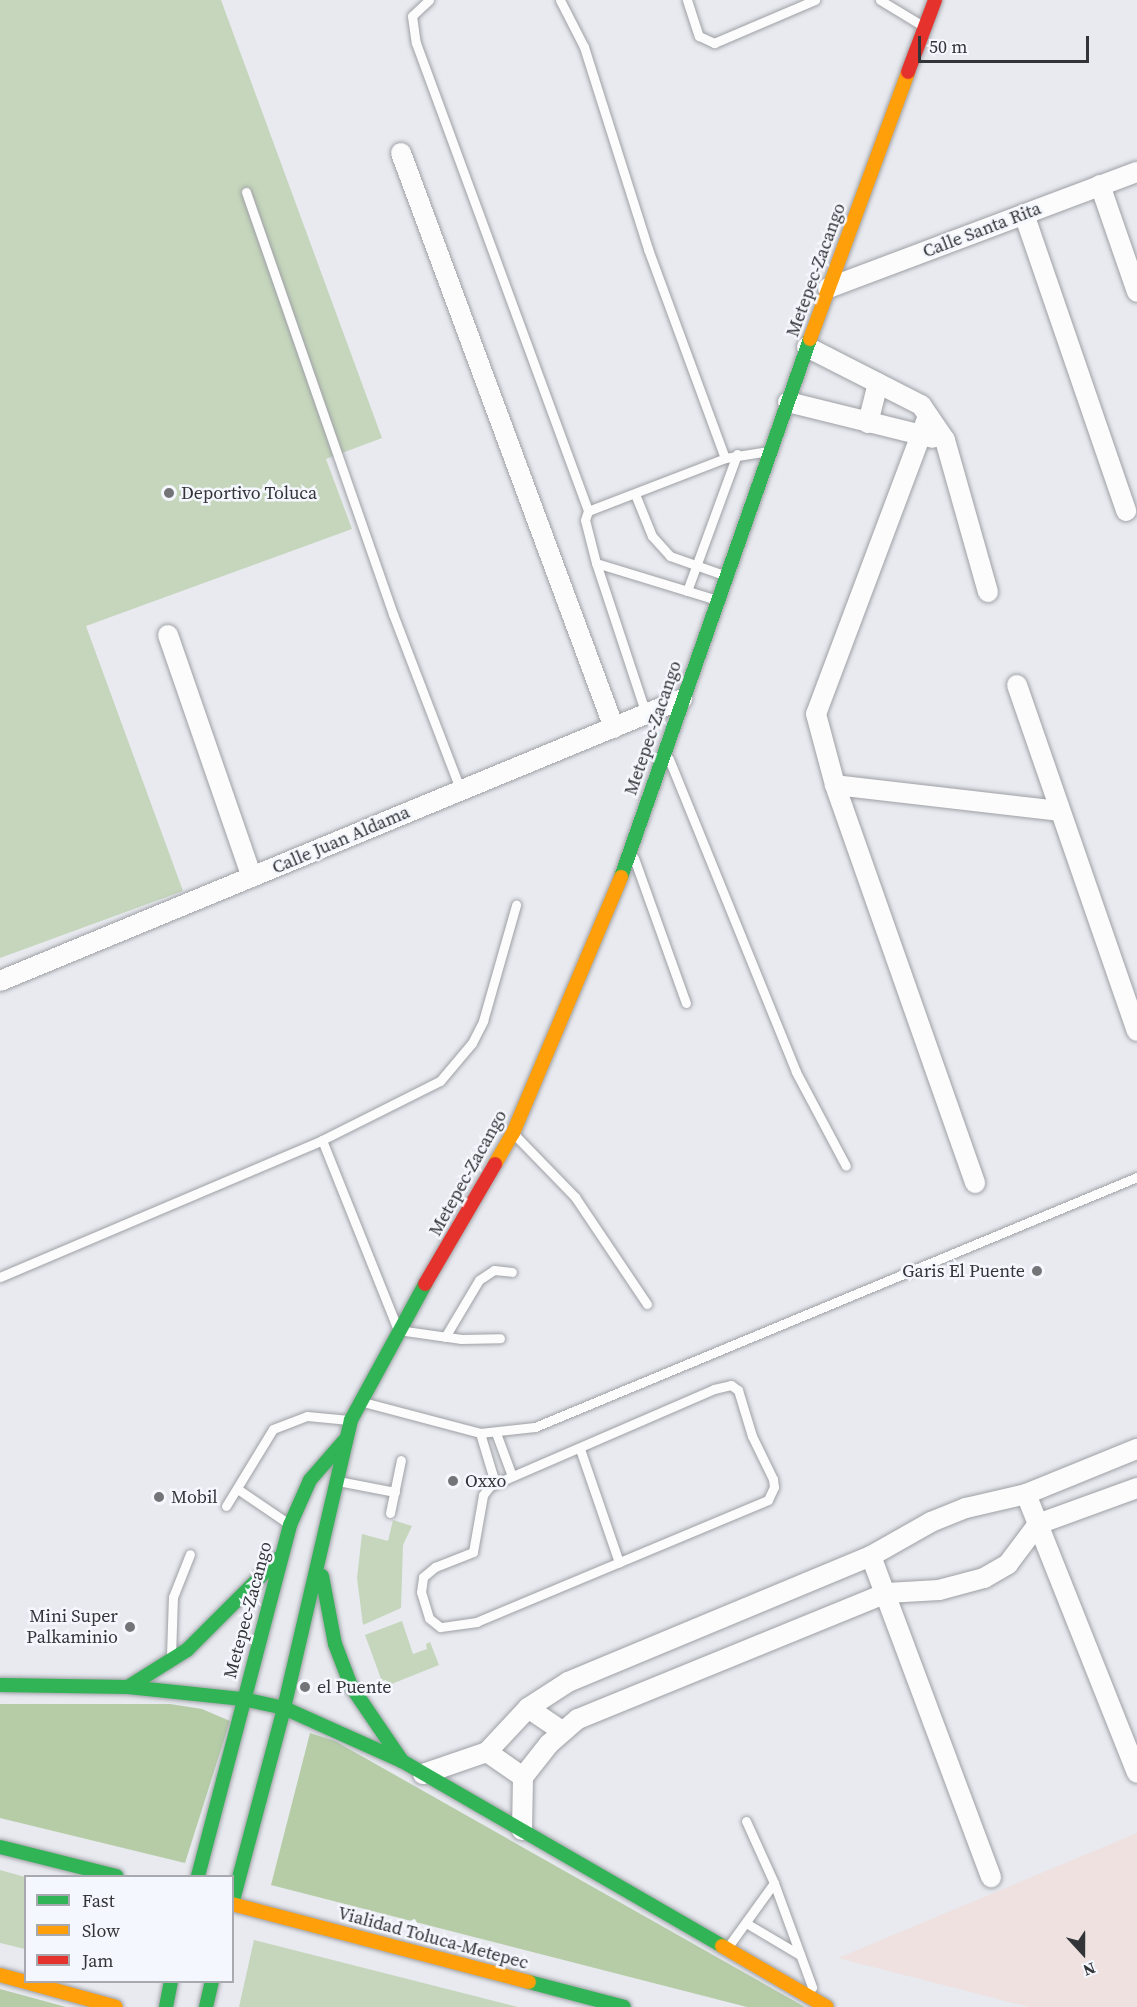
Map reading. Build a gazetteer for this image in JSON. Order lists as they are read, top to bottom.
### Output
{
  "streets": {
    "main road": ["Metepec-Zacango", "Vialidad Toluca-Metepec"],
    "street": ["Calle Santa Rita", "Calle Juan Aldama"]
  },
  "crossings": [
    ["Calle Santa Rita", "Metepec-Zacango"],
    ["Metepec-Zacango", "Calle Juan Aldama"]
  ],
  "places": [
    "Deportivo Toluca",
    "Garis El Puente",
    "Oxxo",
    "Mobil",
    "Mini Super Palkaminio",
    "el Puente"
  ],
  "legend": ["Fast", "Slow", "Jam"],
  "scale_bar": "50 m",
  "north": "bottom"
}
